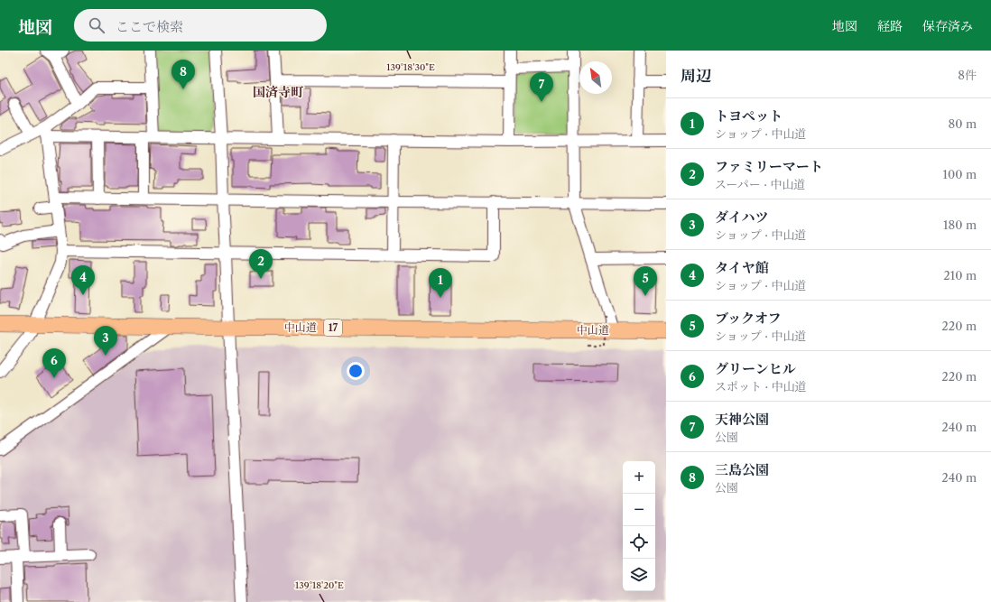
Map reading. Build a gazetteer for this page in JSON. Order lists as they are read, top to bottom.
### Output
{
  "streets": {
    "highway": ["中山道", "17"]
  },
  "districts": ["国済寺町"],
  "north": "top left",
  "page": {
    "header": "地図",
    "search": "ここで検索",
    "nav": ["地図", "経路", "保存済み"],
    "heading": ["周辺", "8件"],
    "pins": [
      "8",
      "7",
      "2",
      "4",
      "5",
      "1",
      "3",
      "6"
    ],
    "list": [
      {
        "mark": "1",
        "name": "トヨペット",
        "note": "ショップ · 中山道",
        "value": "80 m"
      },
      {
        "mark": "2",
        "name": "ファミリーマート",
        "note": "スーパー · 中山道",
        "value": "100 m"
      },
      {
        "mark": "3",
        "name": "ダイハツ",
        "note": "ショップ · 中山道",
        "value": "180 m"
      },
      {
        "mark": "4",
        "name": "タイヤ館",
        "note": "ショップ · 中山道",
        "value": "210 m"
      },
      {
        "mark": "5",
        "name": "ブックオフ",
        "note": "ショップ · 中山道",
        "value": "220 m"
      },
      {
        "mark": "6",
        "name": "グリーンヒル",
        "note": "スポット · 中山道",
        "value": "220 m"
      },
      {
        "mark": "7",
        "name": "天神公園",
        "note": "公園",
        "value": "240 m"
      },
      {
        "mark": "8",
        "name": "三島公園",
        "note": "公園",
        "value": "240 m"
      }
    ],
    "map_buttons": ["+", "−"]
  },
  "coordinates": ["139°18'30\"E", "139°18'20\"E"]
}
